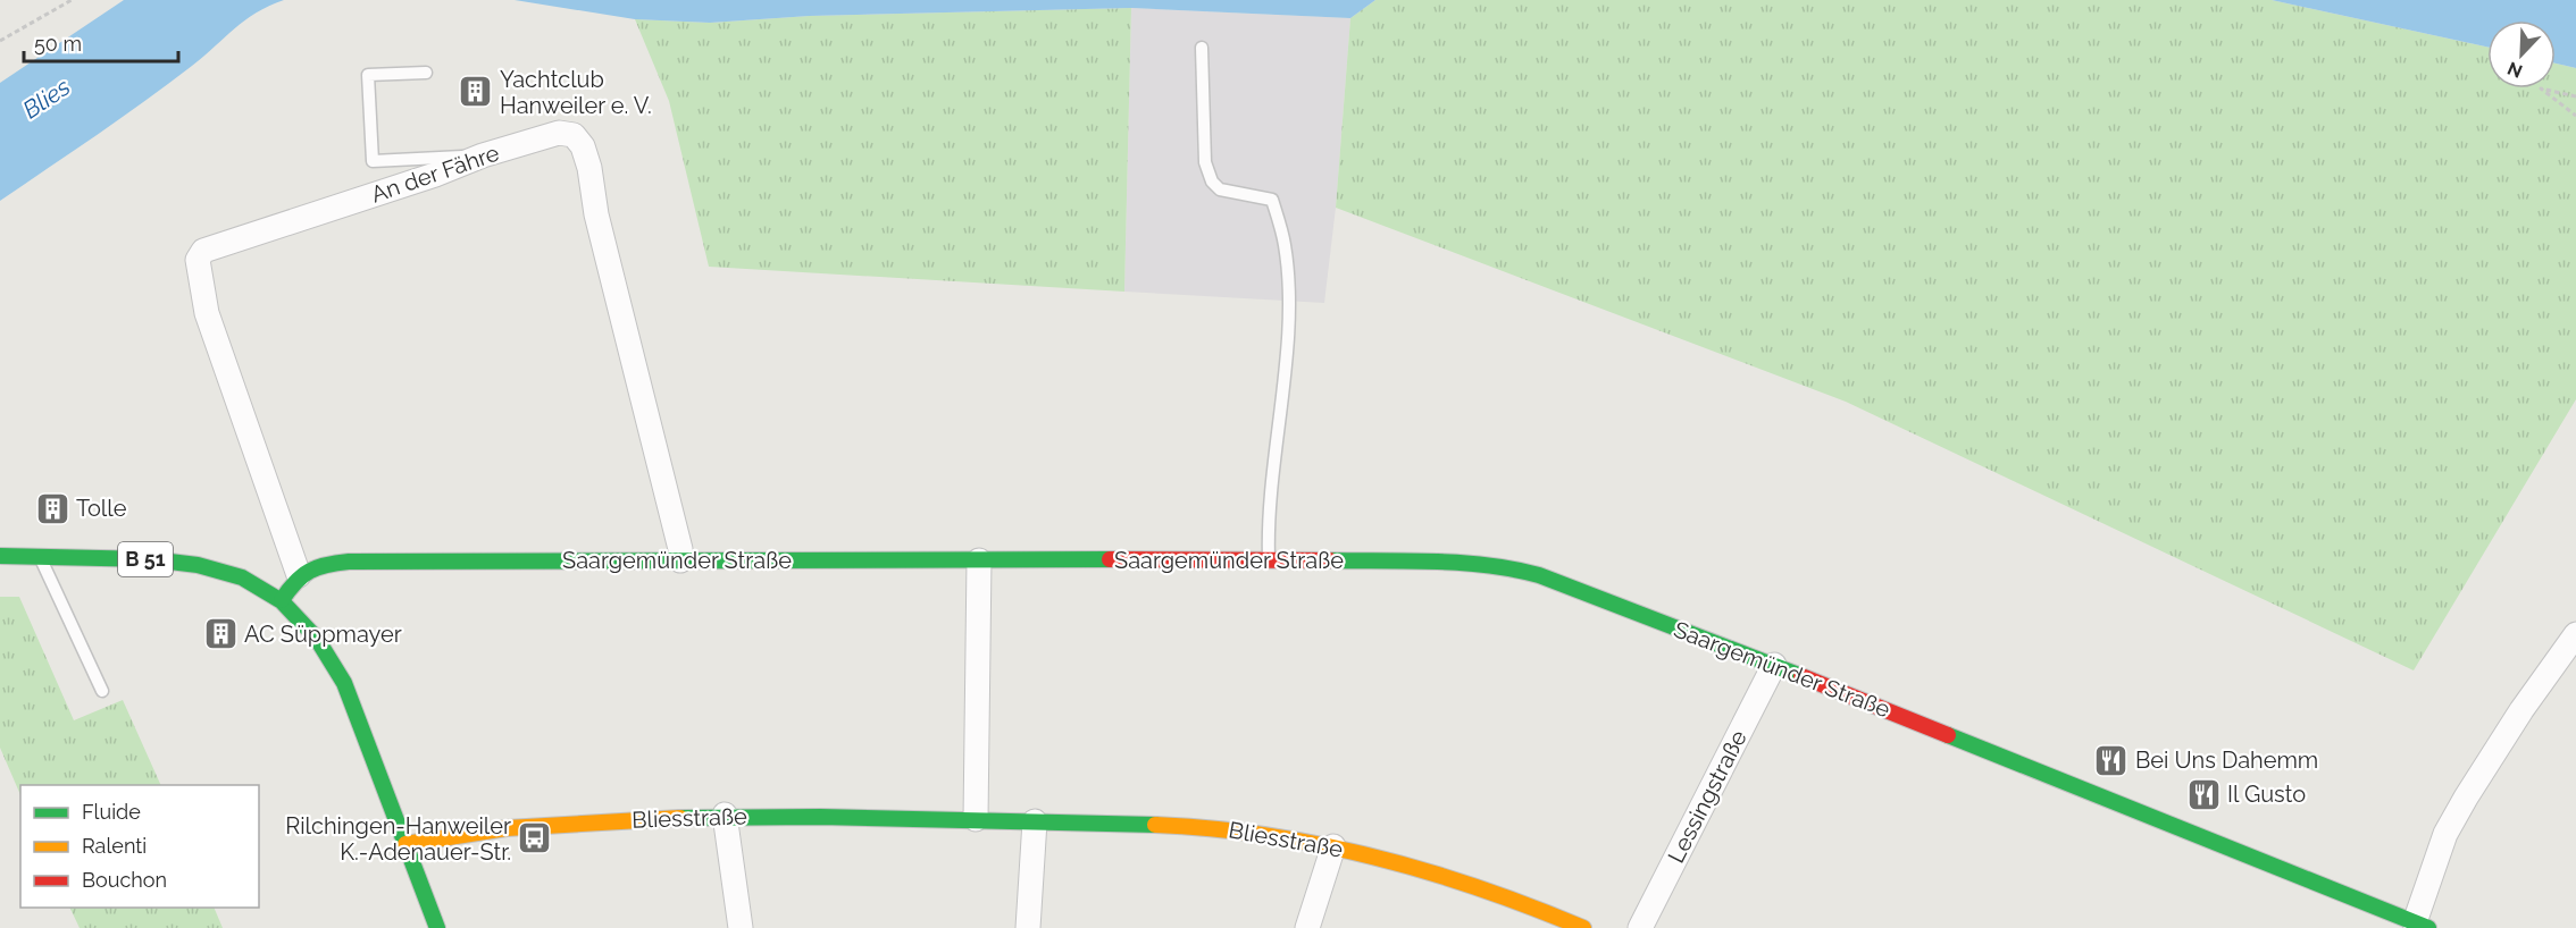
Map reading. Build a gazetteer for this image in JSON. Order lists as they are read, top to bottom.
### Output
{
  "streets": {
    "street": [
      "An der Fähre",
      "B 51",
      "Saargemünder Straße",
      "Lessingstraße",
      "Bliesstraße"
    ]
  },
  "crossings": [
    ["An der Fähre", "Saargemünder Straße"],
    ["Saargemünder Straße", "Lessingstraße"]
  ],
  "water": ["Blies"],
  "places": {
    "building": ["Yachtclub Hanweiler e. V.", "Tolle", "AC Süppmayer"],
    "restaurant": ["Bei Uns Dahemm", "Il Gusto"],
    "bus stop": ["Rilchingen-Hanweiler K.-Adenauer-Str."]
  },
  "legend": ["Fluide", "Ralenti", "Bouchon"],
  "scale_bar": "50 m",
  "north": "bottom left"
}
